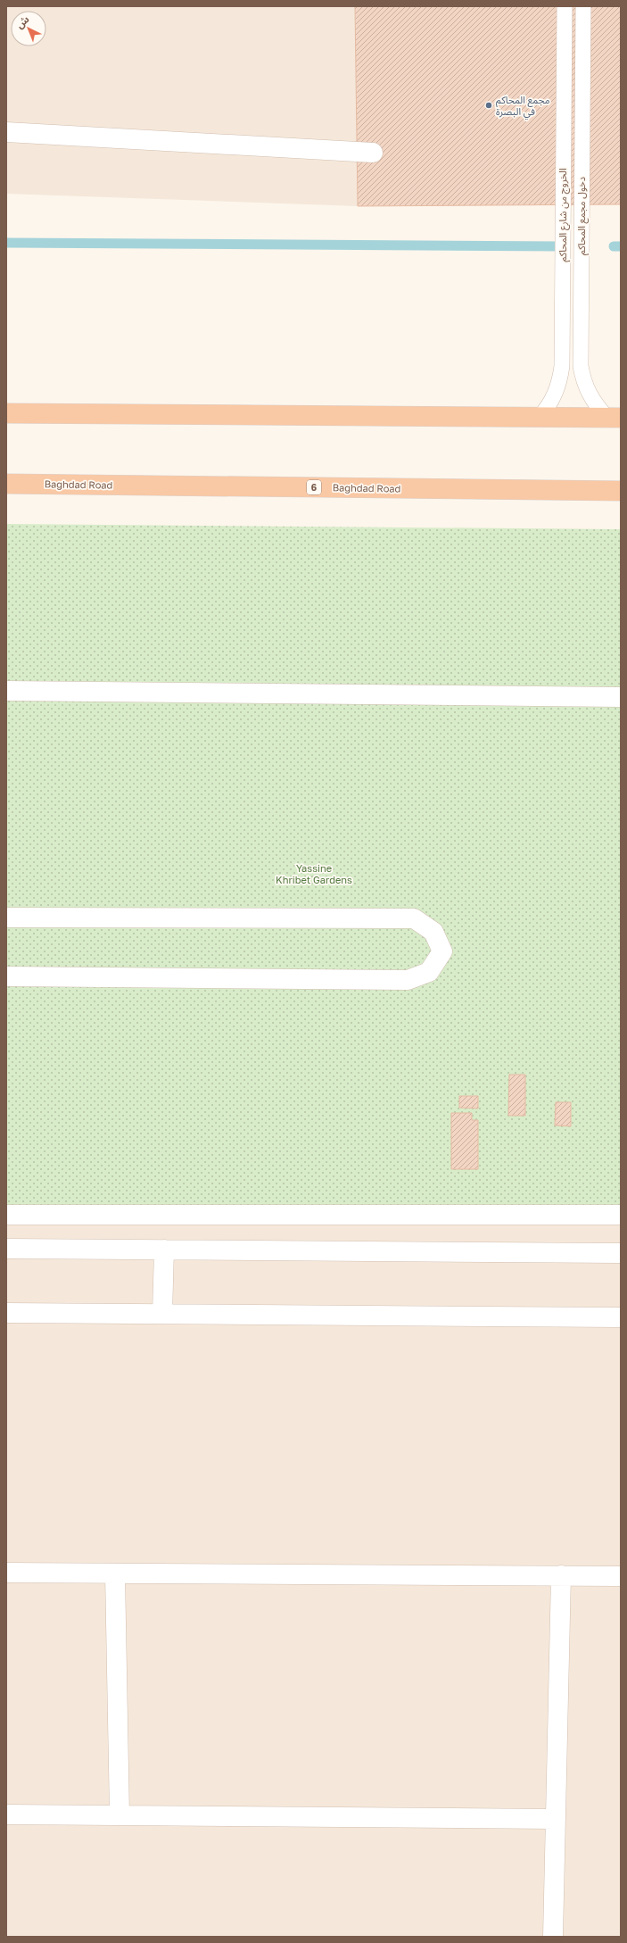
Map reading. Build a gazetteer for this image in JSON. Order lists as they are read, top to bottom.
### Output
{
  "streets": {
    "highway": ["Baghdad Road", "6"],
    "lane": ["الخروج من شارع المحاكم", "دخول مجمع المحاكم"]
  },
  "parks": ["Yassine Khribet Gardens"],
  "places": ["مجمع المحاكم في البصرة"],
  "north": "top left"
}
